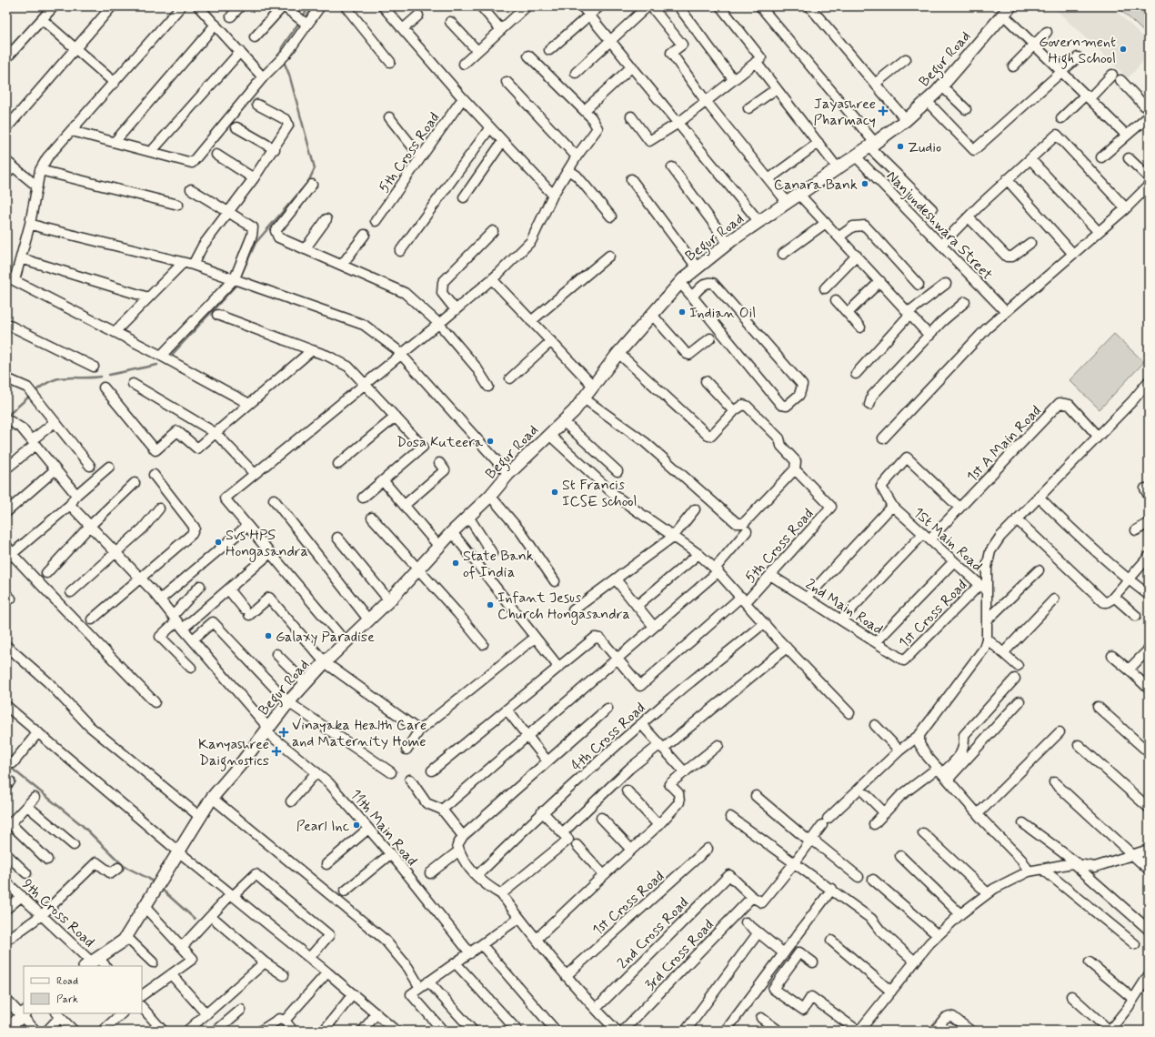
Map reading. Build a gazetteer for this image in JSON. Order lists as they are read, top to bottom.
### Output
{
  "streets": {
    "main road": ["Begur Road"],
    "street": [
      "5th Cross Road",
      "Nanjundeshwara Street",
      "1st A Main Road",
      "1St Main Road",
      "2nd Main Road",
      "1st Cross Road",
      "4th Cross Road",
      "11th Main Road",
      "9th Cross Road",
      "2nd Cross Road",
      "3rd Cross Road"
    ]
  },
  "crossings": [
    ["Begur Road", "Nanjundeshwara Street"],
    ["Begur Road", "11th Main Road"],
    ["Begur Road", "9th Cross Road"],
    ["5th Cross Road", "2nd Main Road"],
    ["1st A Main Road", "1St Main Road"],
    ["1St Main Road", "1st Cross Road"],
    ["2nd Main Road", "1st Cross Road"],
    ["2nd Cross Road", "3rd Cross Road"]
  ],
  "places": {
    "other": [
      "Government High School",
      "Zudio",
      "Canara Bank",
      "Indian Oil",
      "Dosa Kuteera",
      "St Francis ICSE school",
      "Svs HPS Hongasandra",
      "State Bank of India",
      "Infant Jesus Church Hongasandra",
      "Galaxy Paradise",
      "Pearl Inc"
    ],
    "health": ["Jayashree Pharmacy", "Vinayaka Health Care and Maternity Home", "Kanyashree Daignostics"]
  },
  "legend": ["Road", "Park"]
}
